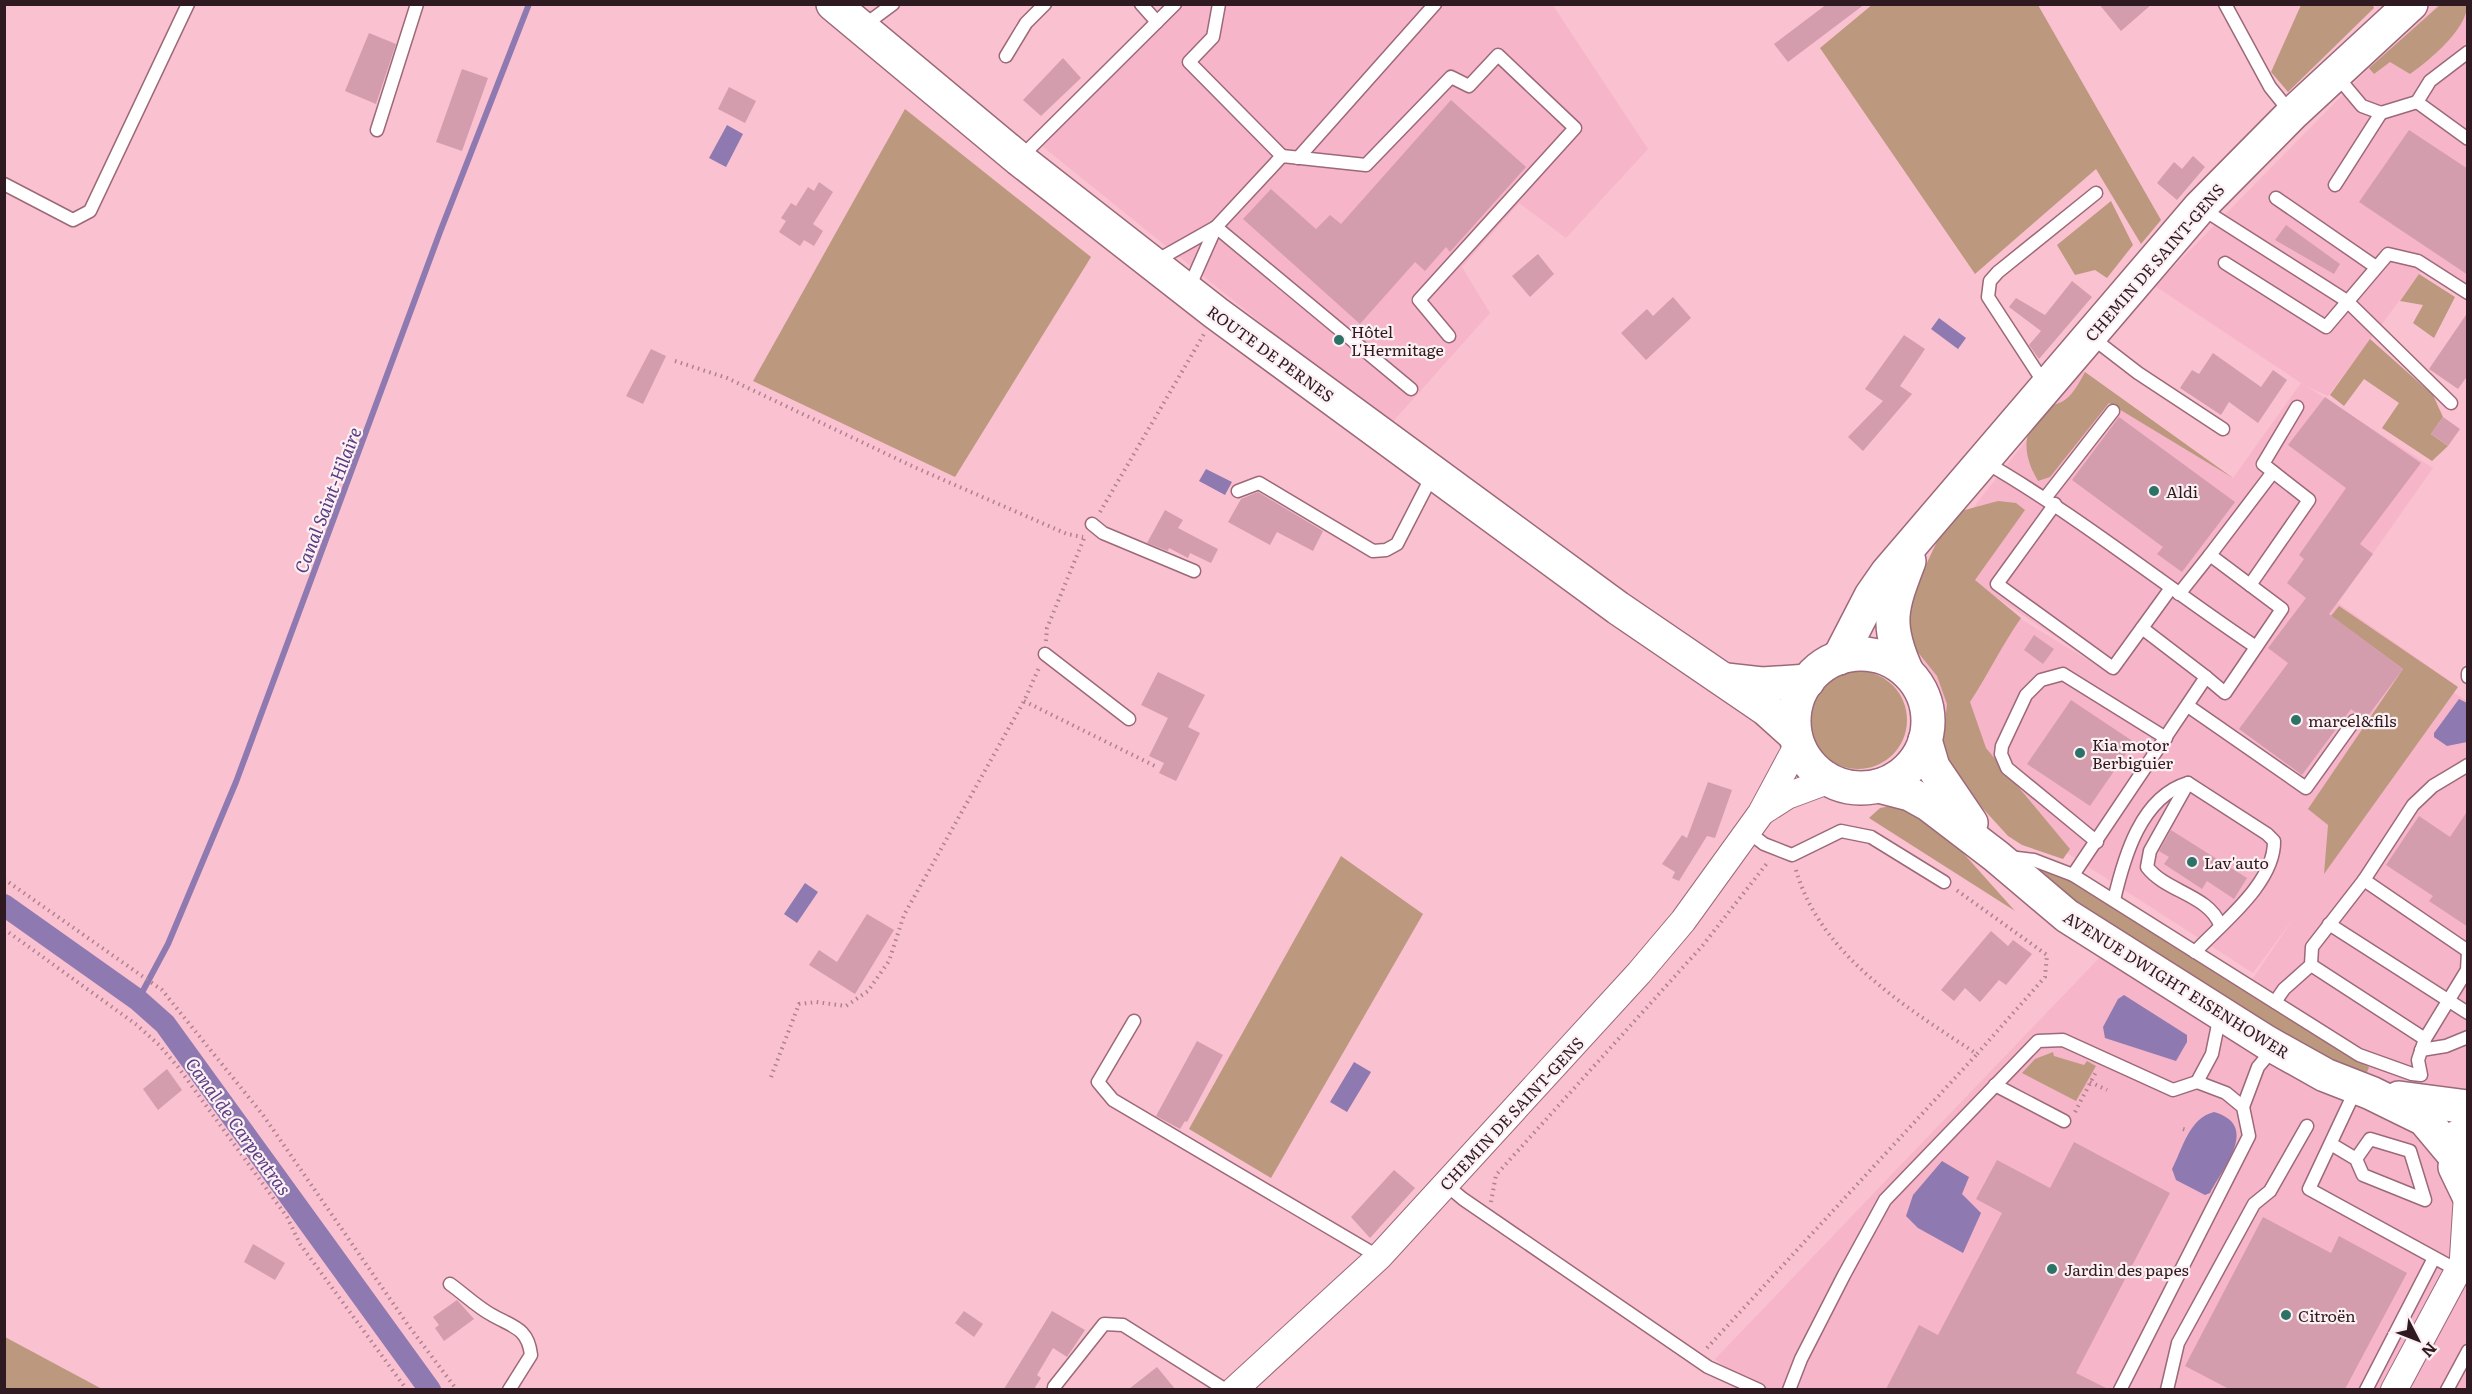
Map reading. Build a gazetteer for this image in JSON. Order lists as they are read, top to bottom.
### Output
{
  "streets": {
    "main road": ["CHEMIN DE SAINT-GENS", "ROUTE DE PERNES", "AVENUE DWIGHT EISENHOWER"]
  },
  "crossings": [
    ["CHEMIN DE SAINT-GENS", "ROUTE DE PERNES"],
    ["CHEMIN DE SAINT-GENS", "AVENUE DWIGHT EISENHOWER"],
    ["ROUTE DE PERNES", "AVENUE DWIGHT EISENHOWER"]
  ],
  "water": ["Canal Saint-Hilaire", "Canal de Carpentras"],
  "places": [
    "Hôtel L'Hermitage",
    "Aldi",
    "marcel&fils",
    "Kia motor Berbiguier",
    "Lav'auto",
    "Jardin des papes",
    "Citroën"
  ],
  "north": "bottom right"
}
